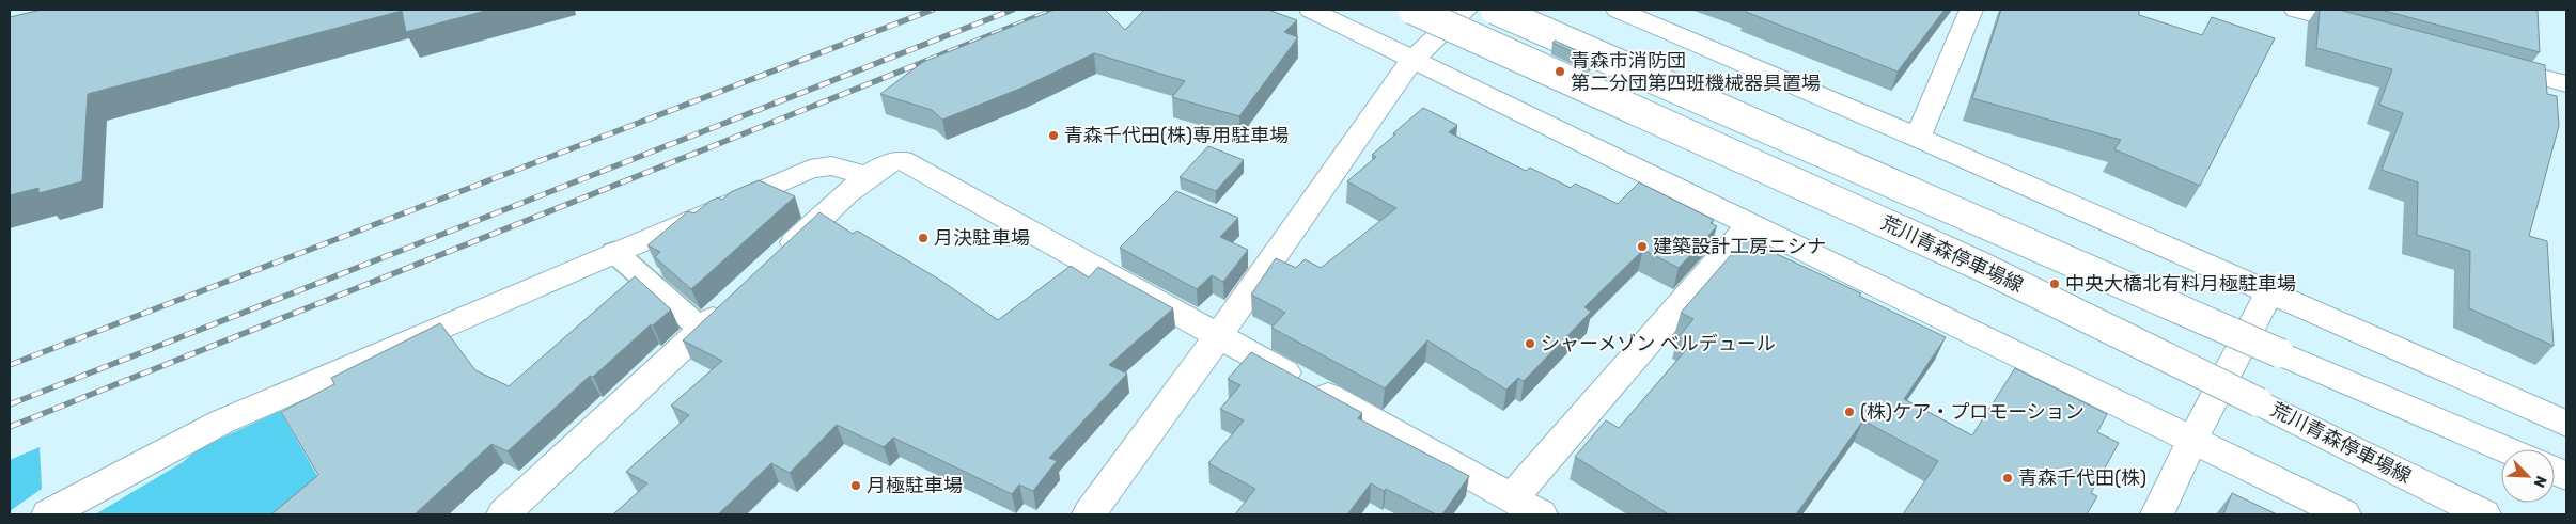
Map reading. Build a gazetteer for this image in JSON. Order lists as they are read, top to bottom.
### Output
{
  "streets": {
    "street": ["荒川青森停車場線"]
  },
  "places": [
    "青森市消防団 第二分団第四班機械器具置場",
    "青森千代田(株)専用駐車場",
    "月決駐車場",
    "建築設計工房ニシナ",
    "中央大橋北有料月極駐車場",
    "シャーメゾン ベルデュール",
    "(株)ケア・プロモーション",
    "青森千代田(株)",
    "月極駐車場"
  ],
  "north": "bottom right"
}
